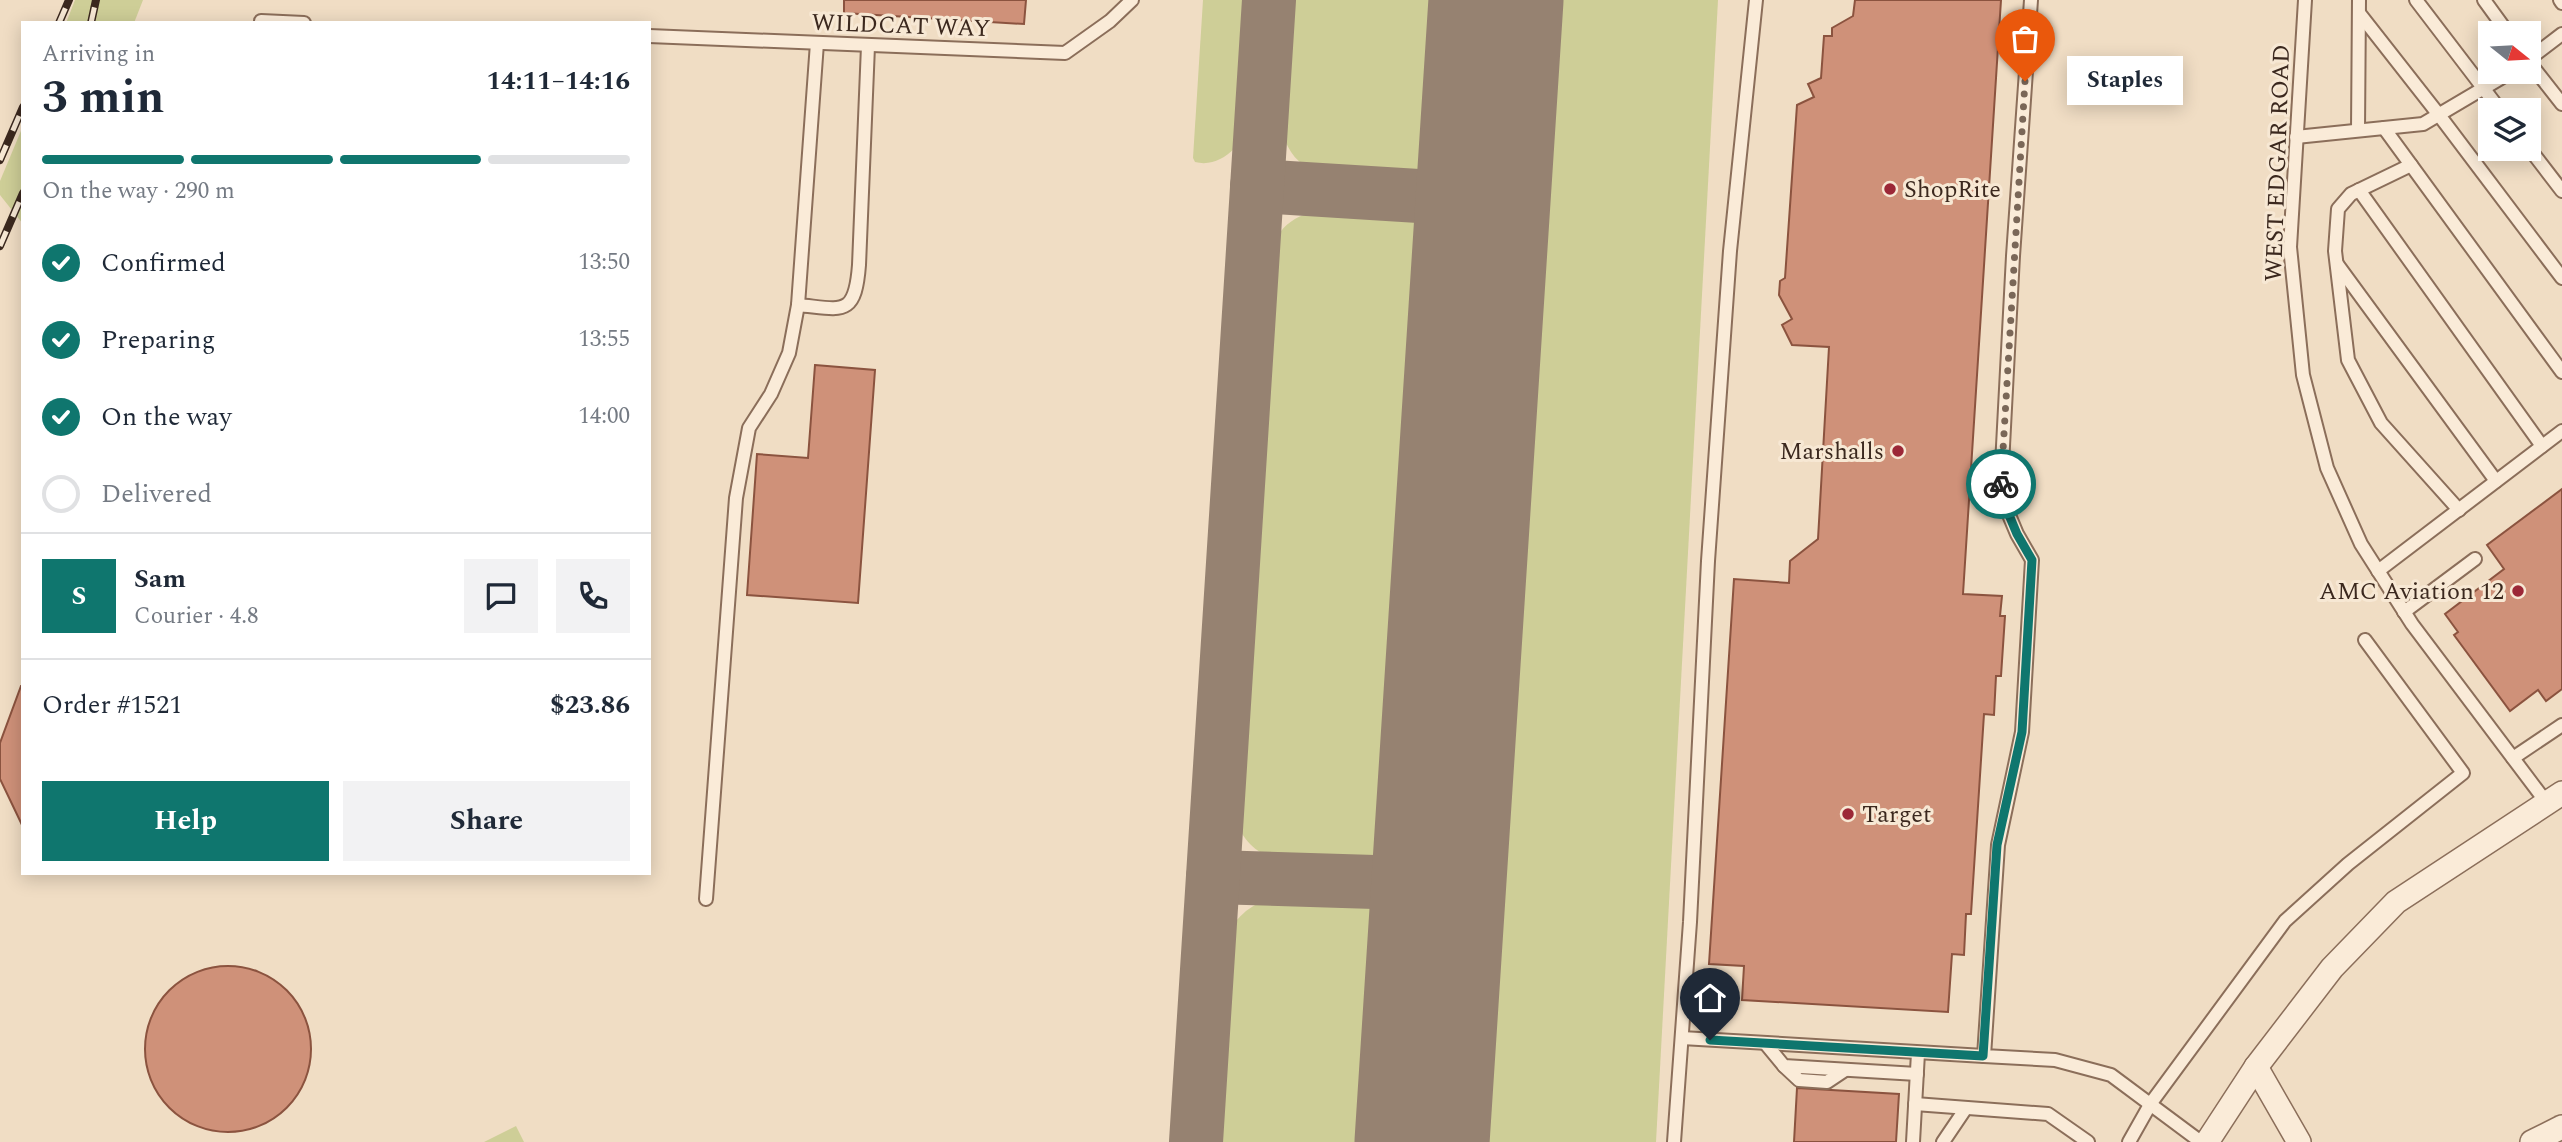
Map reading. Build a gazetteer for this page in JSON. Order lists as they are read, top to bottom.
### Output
{
  "streets": {
    "lane": ["WILDCAT WAY", "WEST EDGAR ROAD"]
  },
  "places": [
    "Staples",
    "ShopRite",
    "Marshalls",
    "AMC Aviation 12",
    "Target"
  ],
  "north": "right",
  "page": {
    "heading": ["3 min", "Arriving in", "14:11–14:16"],
    "panel": [
      "Sam",
      "Courier · 4.8",
      "Order #1521",
      "$23.86"
    ],
    "bubble": "Staples",
    "bar": "On the way · 290 m",
    "list": [
      ["Confirmed", "13:50"],
      ["Preparing", "13:55"],
      ["On the way", "14:00"],
      "Delivered"
    ],
    "round": "S",
    "buttons": ["Help", "Share"]
  }
}
